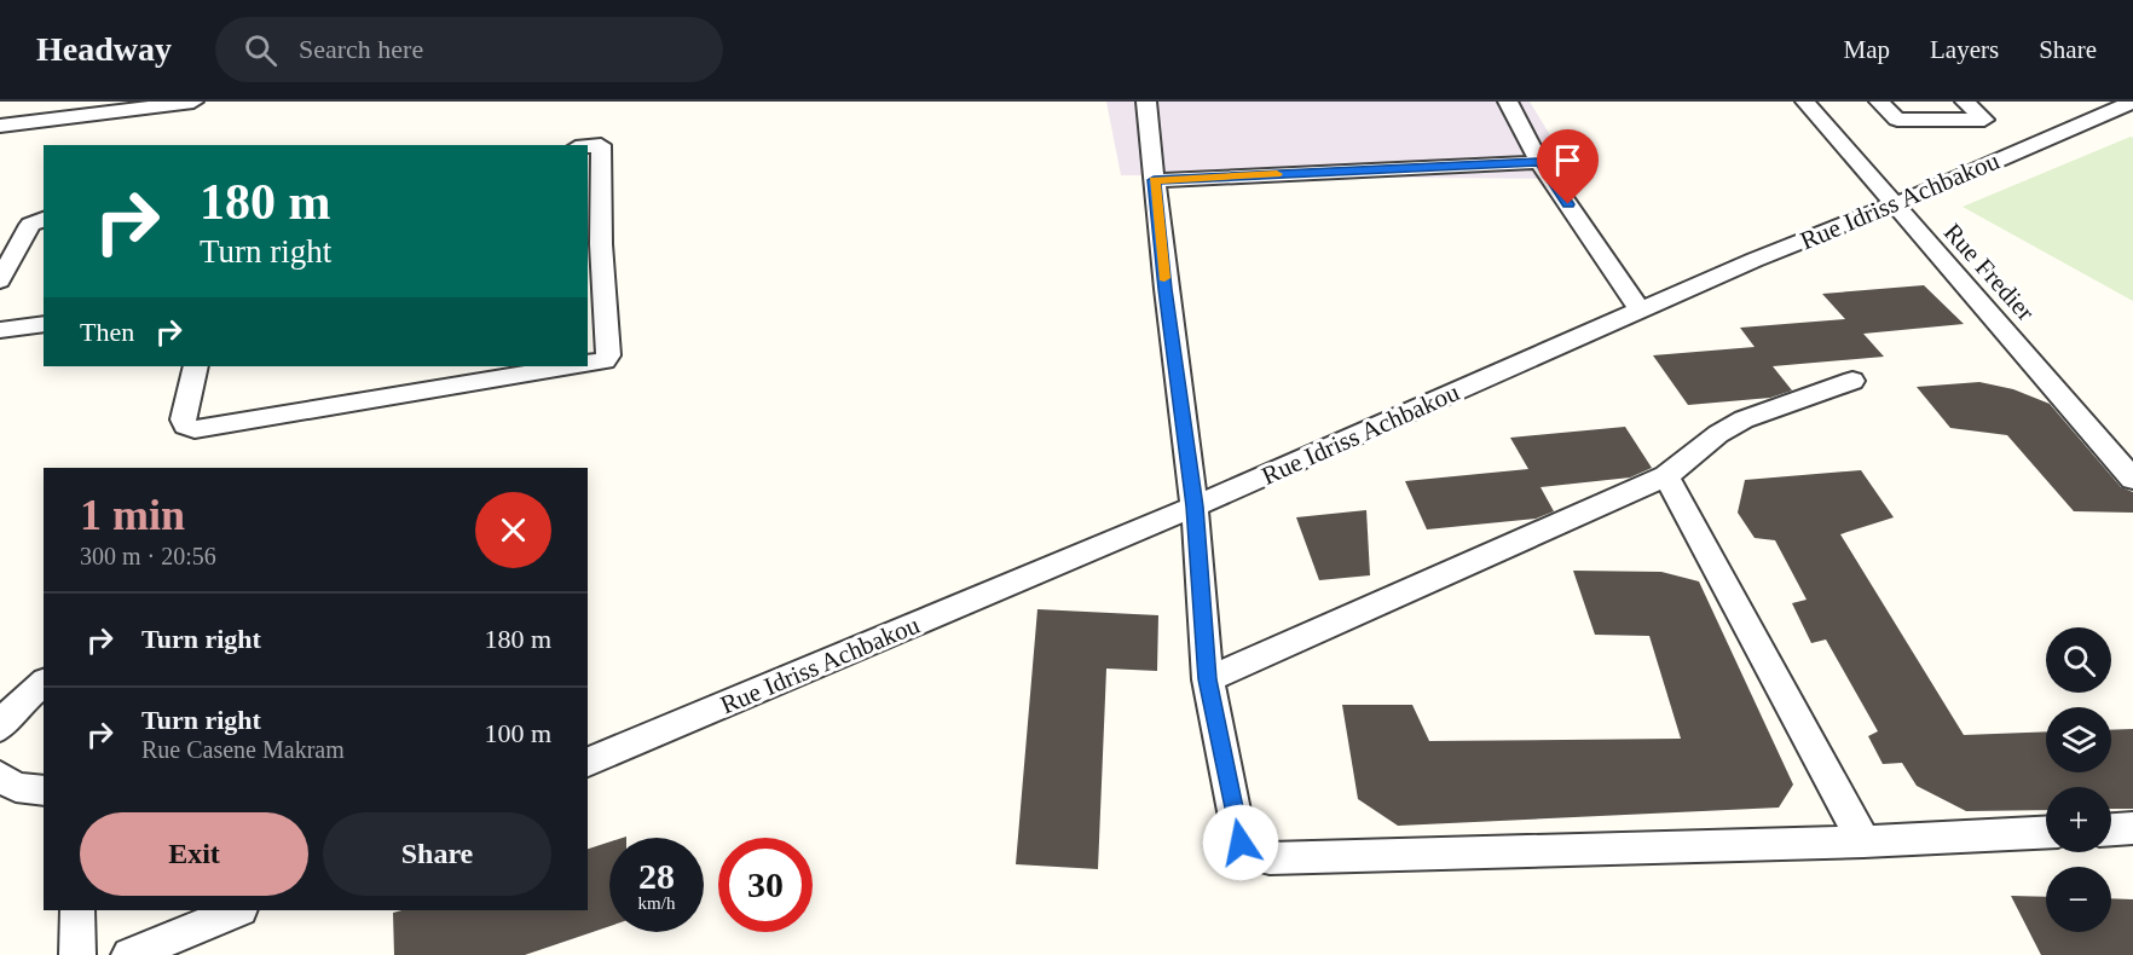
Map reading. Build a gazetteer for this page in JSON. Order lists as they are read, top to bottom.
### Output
{
  "streets": {
    "street": ["Rue Idriss Achbakou", "Rue Fredier"]
  },
  "crossings": [
    ["Rue Idriss Achbakou", "Rue Fredier"]
  ],
  "page": {
    "header": "Headway",
    "search": "Search here",
    "nav": ["Map", "Layers", "Share"],
    "turn": ["180 m", "Turn right"],
    "then": "Then",
    "heading": ["1 min", "300 m · 20:56"],
    "list": [
      {
        "name": "Turn right",
        "value": "180 m"
      },
      {
        "name": "Turn right",
        "note": "Rue Casene Makram",
        "value": "100 m"
      }
    ],
    "map_buttons": ["+", "−"],
    "buttons": ["Exit", "Share"],
    "speed": "28 km/h",
    "limit": "30"
  }
}
